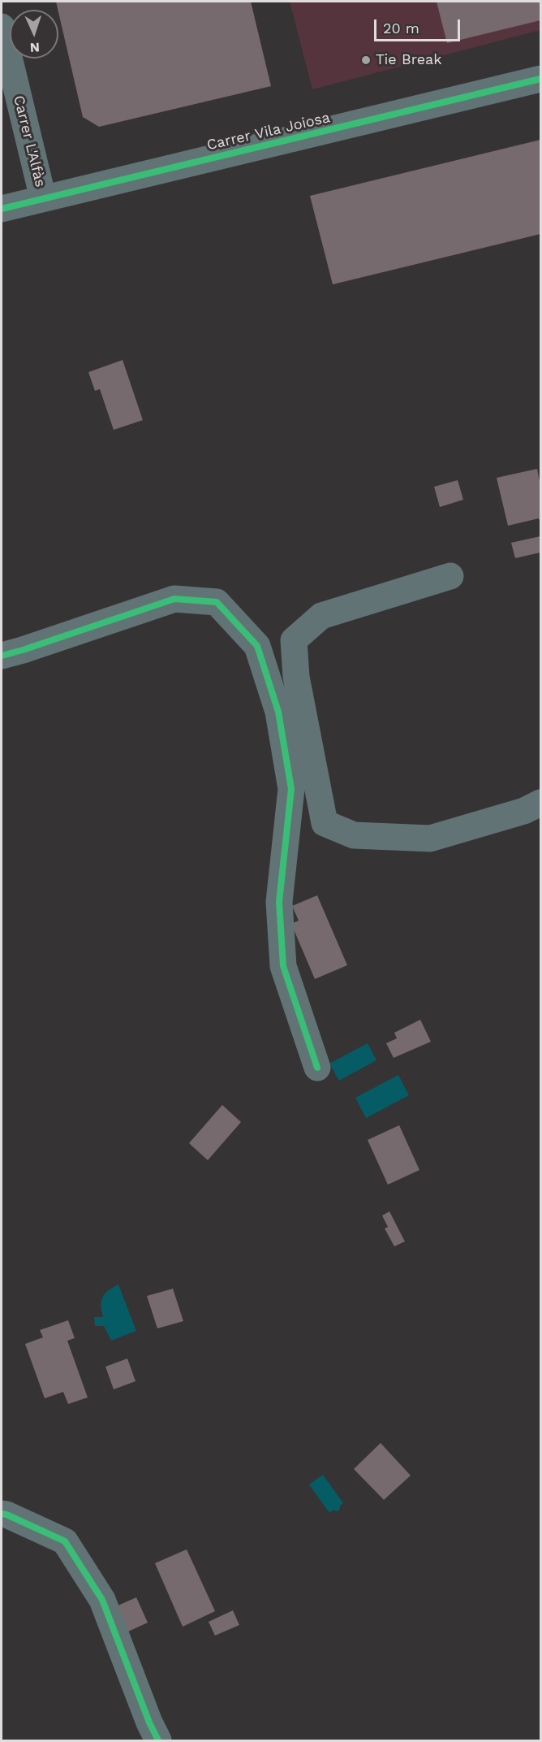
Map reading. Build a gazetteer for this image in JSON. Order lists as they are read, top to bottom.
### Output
{
  "streets": {
    "street": ["Carrer Vila Joiosa", "Carrer L'Alfàs"]
  },
  "crossings": [
    ["Carrer Vila Joiosa", "Carrer L'Alfàs"]
  ],
  "places": ["Tie Break"],
  "scale_bar": "20 m",
  "north": "bottom"
}
